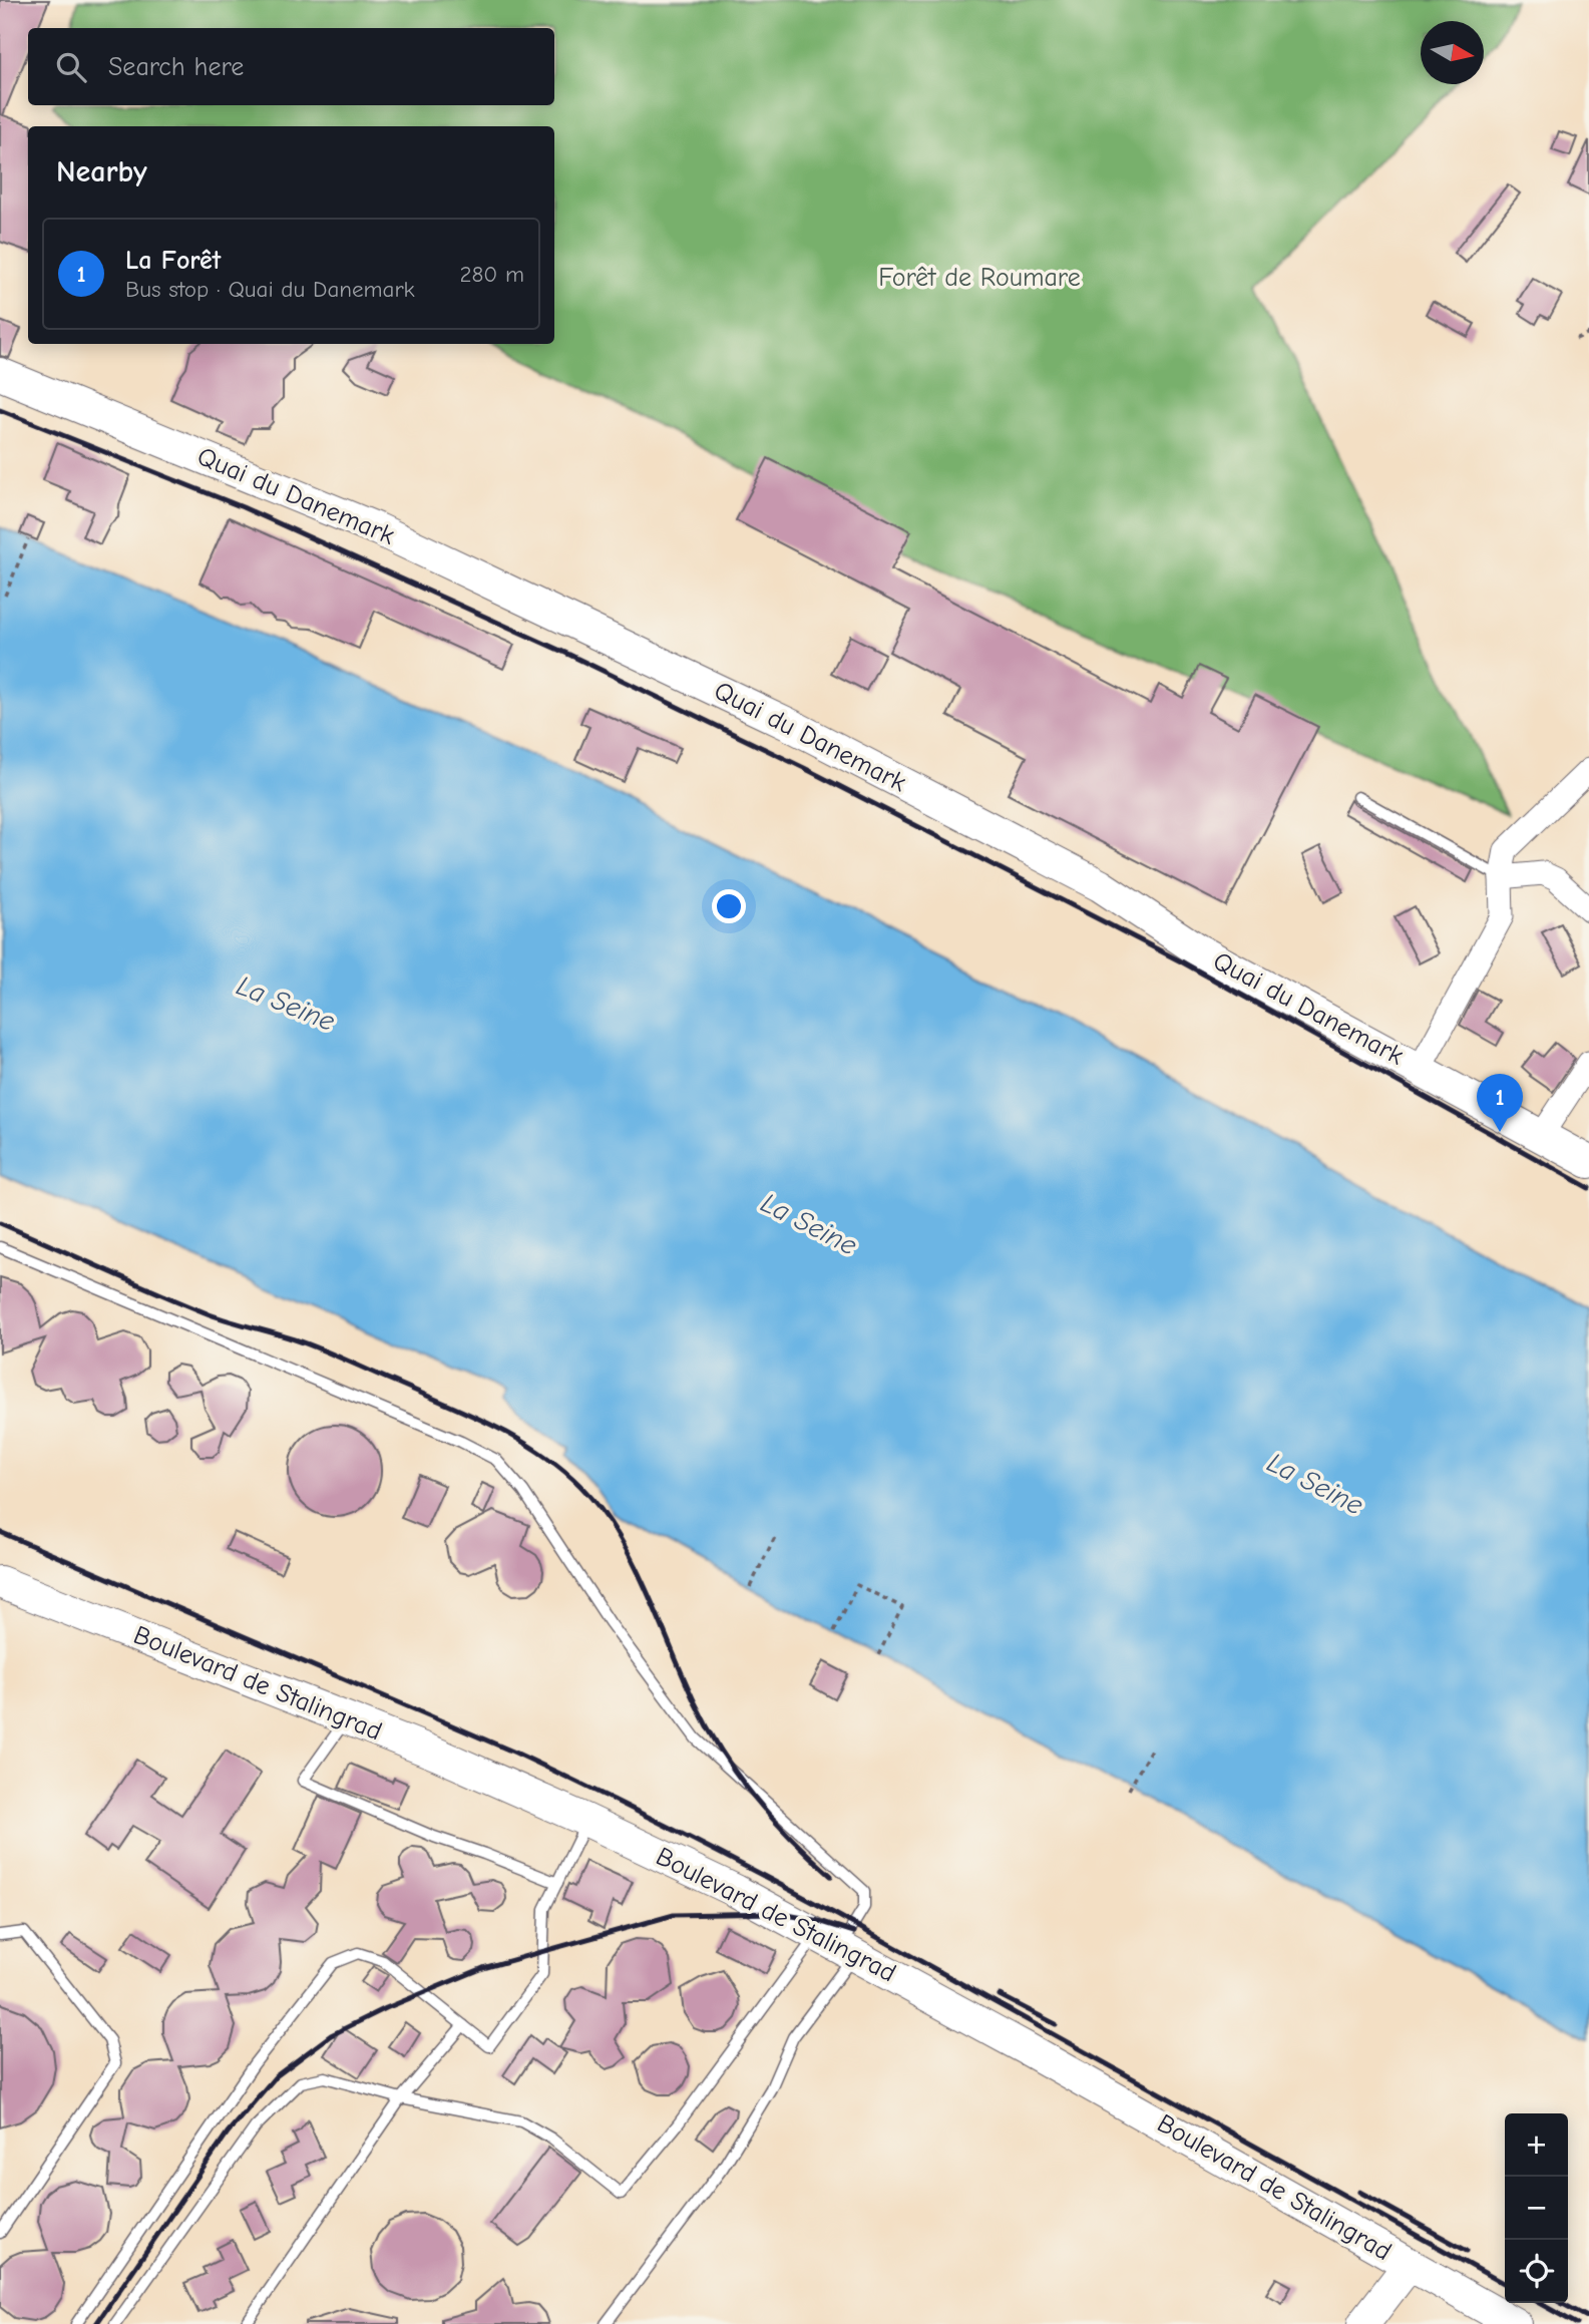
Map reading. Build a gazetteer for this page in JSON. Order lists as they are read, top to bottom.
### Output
{
  "streets": {
    "main road": ["Quai du Danemark", "Boulevard de Stalingrad"]
  },
  "water": ["La Seine"],
  "parks": ["Forêt de Roumare"],
  "north": "right",
  "page": {
    "search": "Search here",
    "heading": "Nearby",
    "list": [
      {
        "mark": "1",
        "name": "La Forêt",
        "note": "Bus stop · Quai du Danemark",
        "value": "280 m"
      }
    ],
    "pins": "1",
    "map_buttons": ["+", "−"]
  }
}
